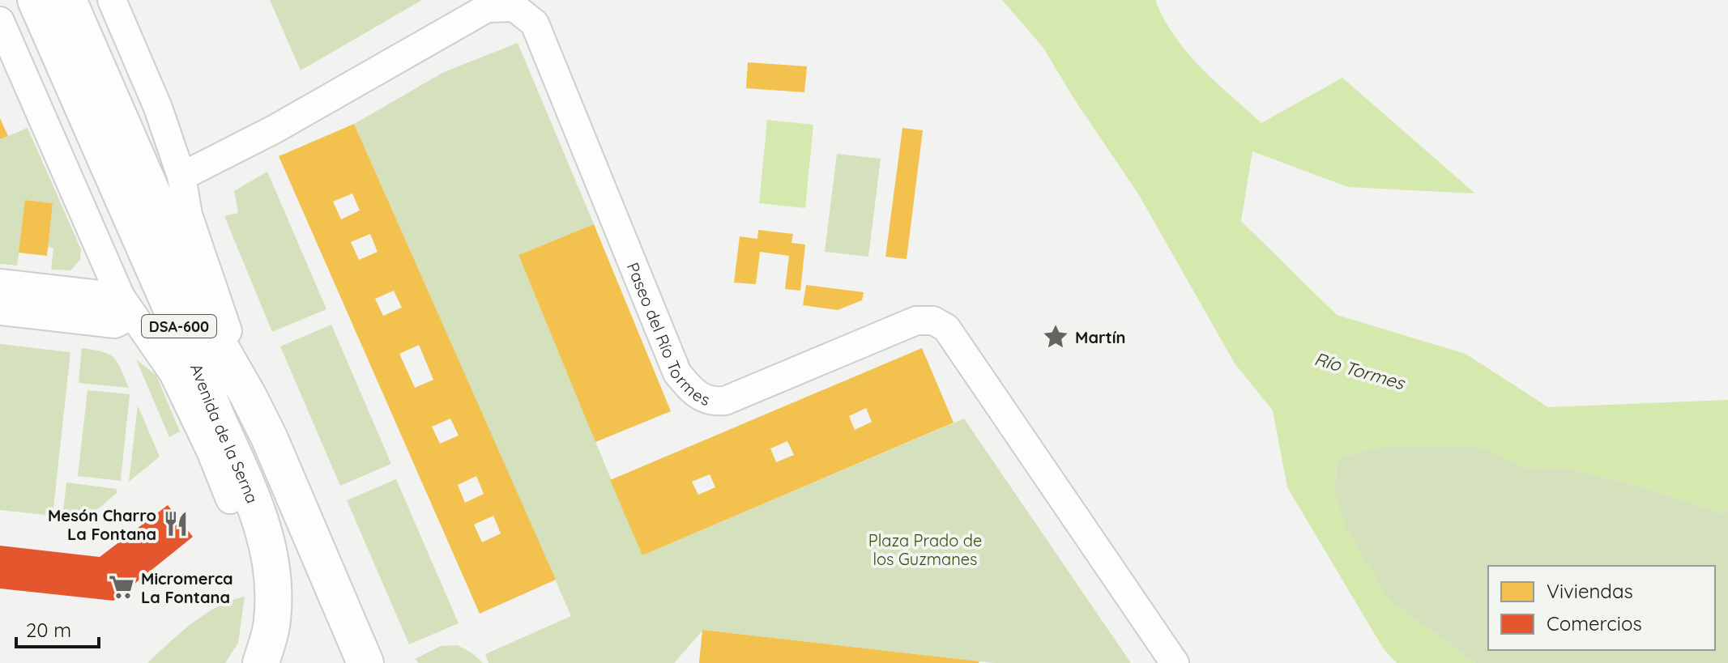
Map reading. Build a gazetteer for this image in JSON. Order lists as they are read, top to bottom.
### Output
{
  "streets": {
    "main road": ["DSA-600", "Avenida de la Serna"],
    "street": ["Paseo del Río Tormes"]
  },
  "crossings": [
    ["Paseo del Río Tormes", "Avenida de la Serna"]
  ],
  "water": ["Río Tormes"],
  "parks": ["Plaza Prado de los Guzmanes"],
  "places": {
    "place": ["Martín"],
    "restaurant": ["Mesón Charro La Fontana"],
    "supermarket": ["Micromerca La Fontana"]
  },
  "legend": ["Viviendas", "Comercios"],
  "scale_bar": "20 m"
}
